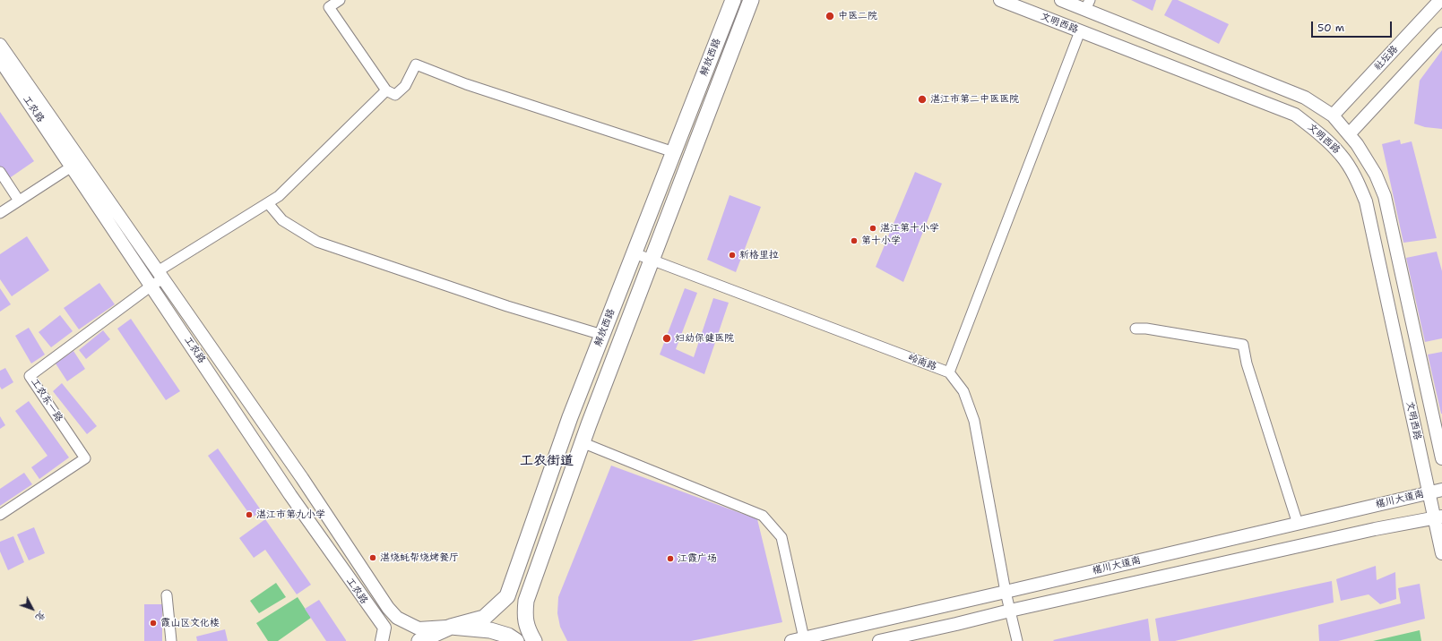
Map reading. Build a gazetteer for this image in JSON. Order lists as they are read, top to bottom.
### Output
{
  "streets": {
    "main road": ["解放西路"],
    "street": [
      "文明西路",
      "社坛路",
      "工农路",
      "岭南路",
      "工农东一路",
      "椹川大道南"
    ]
  },
  "crossings": [
    ["文明西路", "社坛路"],
    ["文明西路", "椹川大道南"],
    ["解放西路", "工农路"],
    ["解放西路", "岭南路"],
    ["工农路", "工农东一路"],
    ["岭南路", "椹川大道南"]
  ],
  "districts": ["工农街道"],
  "places": [
    "中医二院",
    "湛江市第二中医医院",
    "湛江第十小学",
    "第十小学",
    "新格里拉",
    "妇幼保健医院",
    "湛江市第九小学",
    "湛烧蚝帮烧烤餐厅",
    "江霞广场",
    "霞山区文化楼"
  ],
  "scale_bar": "50 m",
  "north": "bottom right"
}
